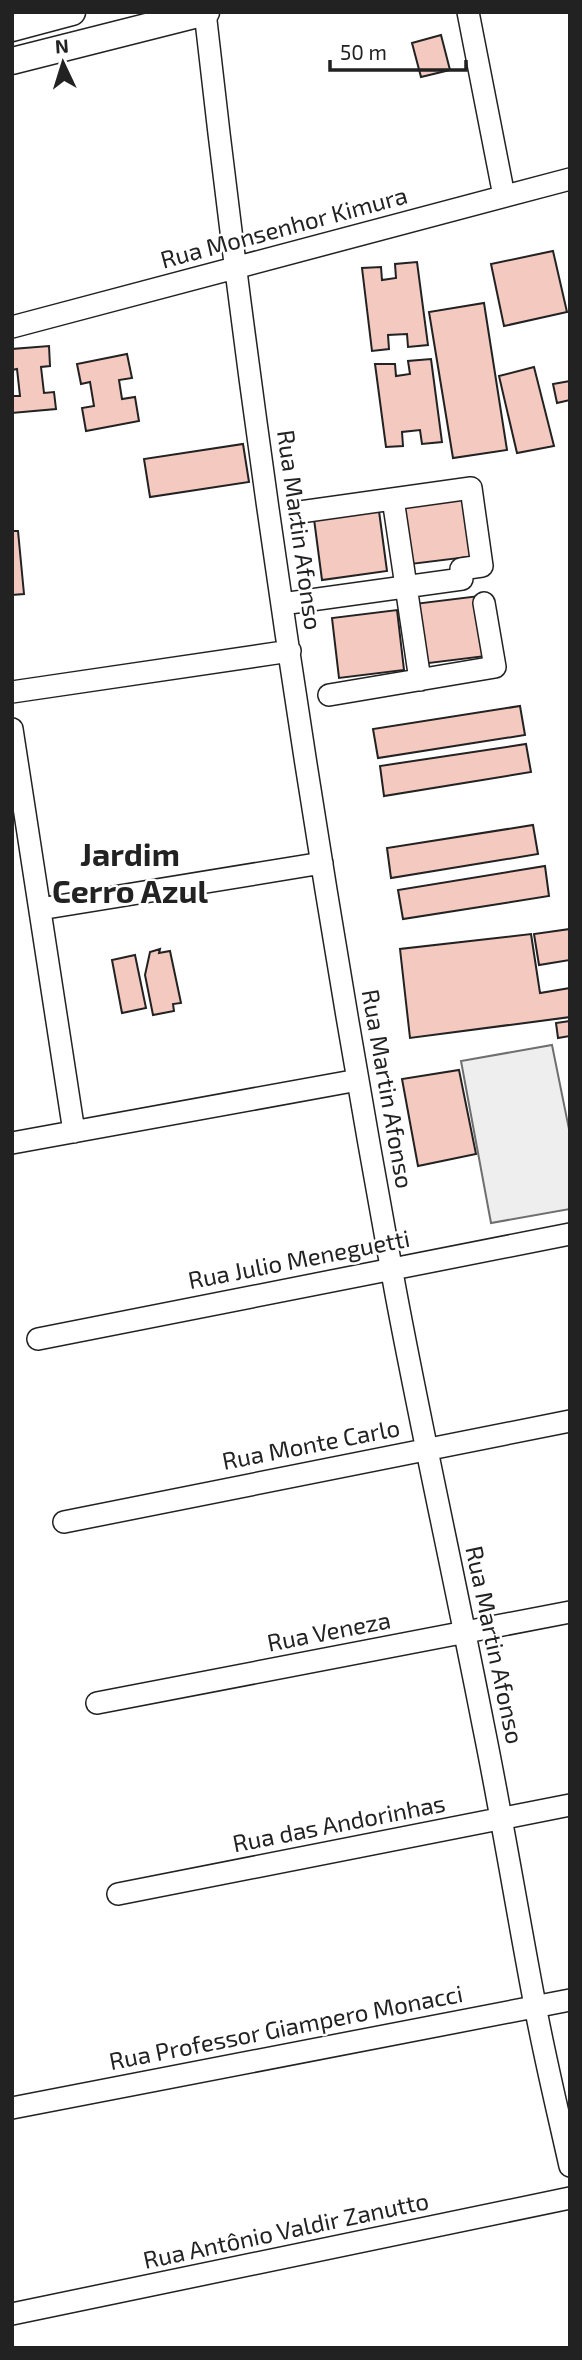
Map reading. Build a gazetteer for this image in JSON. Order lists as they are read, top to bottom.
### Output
{
  "streets": {
    "street": [
      "Rua Monsenhor Kimura",
      "Rua Martin Afonso",
      "Rua Julio Meneguetti",
      "Rua Monte Carlo",
      "Rua Veneza",
      "Rua das Andorinhas",
      "Rua Professor Giampero Monacci",
      "Rua Antônio Valdir Zanutto"
    ]
  },
  "crossings": [
    ["Rua Monsenhor Kimura", "Rua Martin Afonso"],
    ["Rua Martin Afonso", "Rua Julio Meneguetti"],
    ["Rua Martin Afonso", "Rua Monte Carlo"],
    ["Rua Martin Afonso", "Rua Veneza"],
    ["Rua Martin Afonso", "Rua das Andorinhas"],
    ["Rua Martin Afonso", "Rua Professor Giampero Monacci"]
  ],
  "districts": ["Jardim Cerro Azul"],
  "scale_bar": "50 m",
  "north": "top"
}
